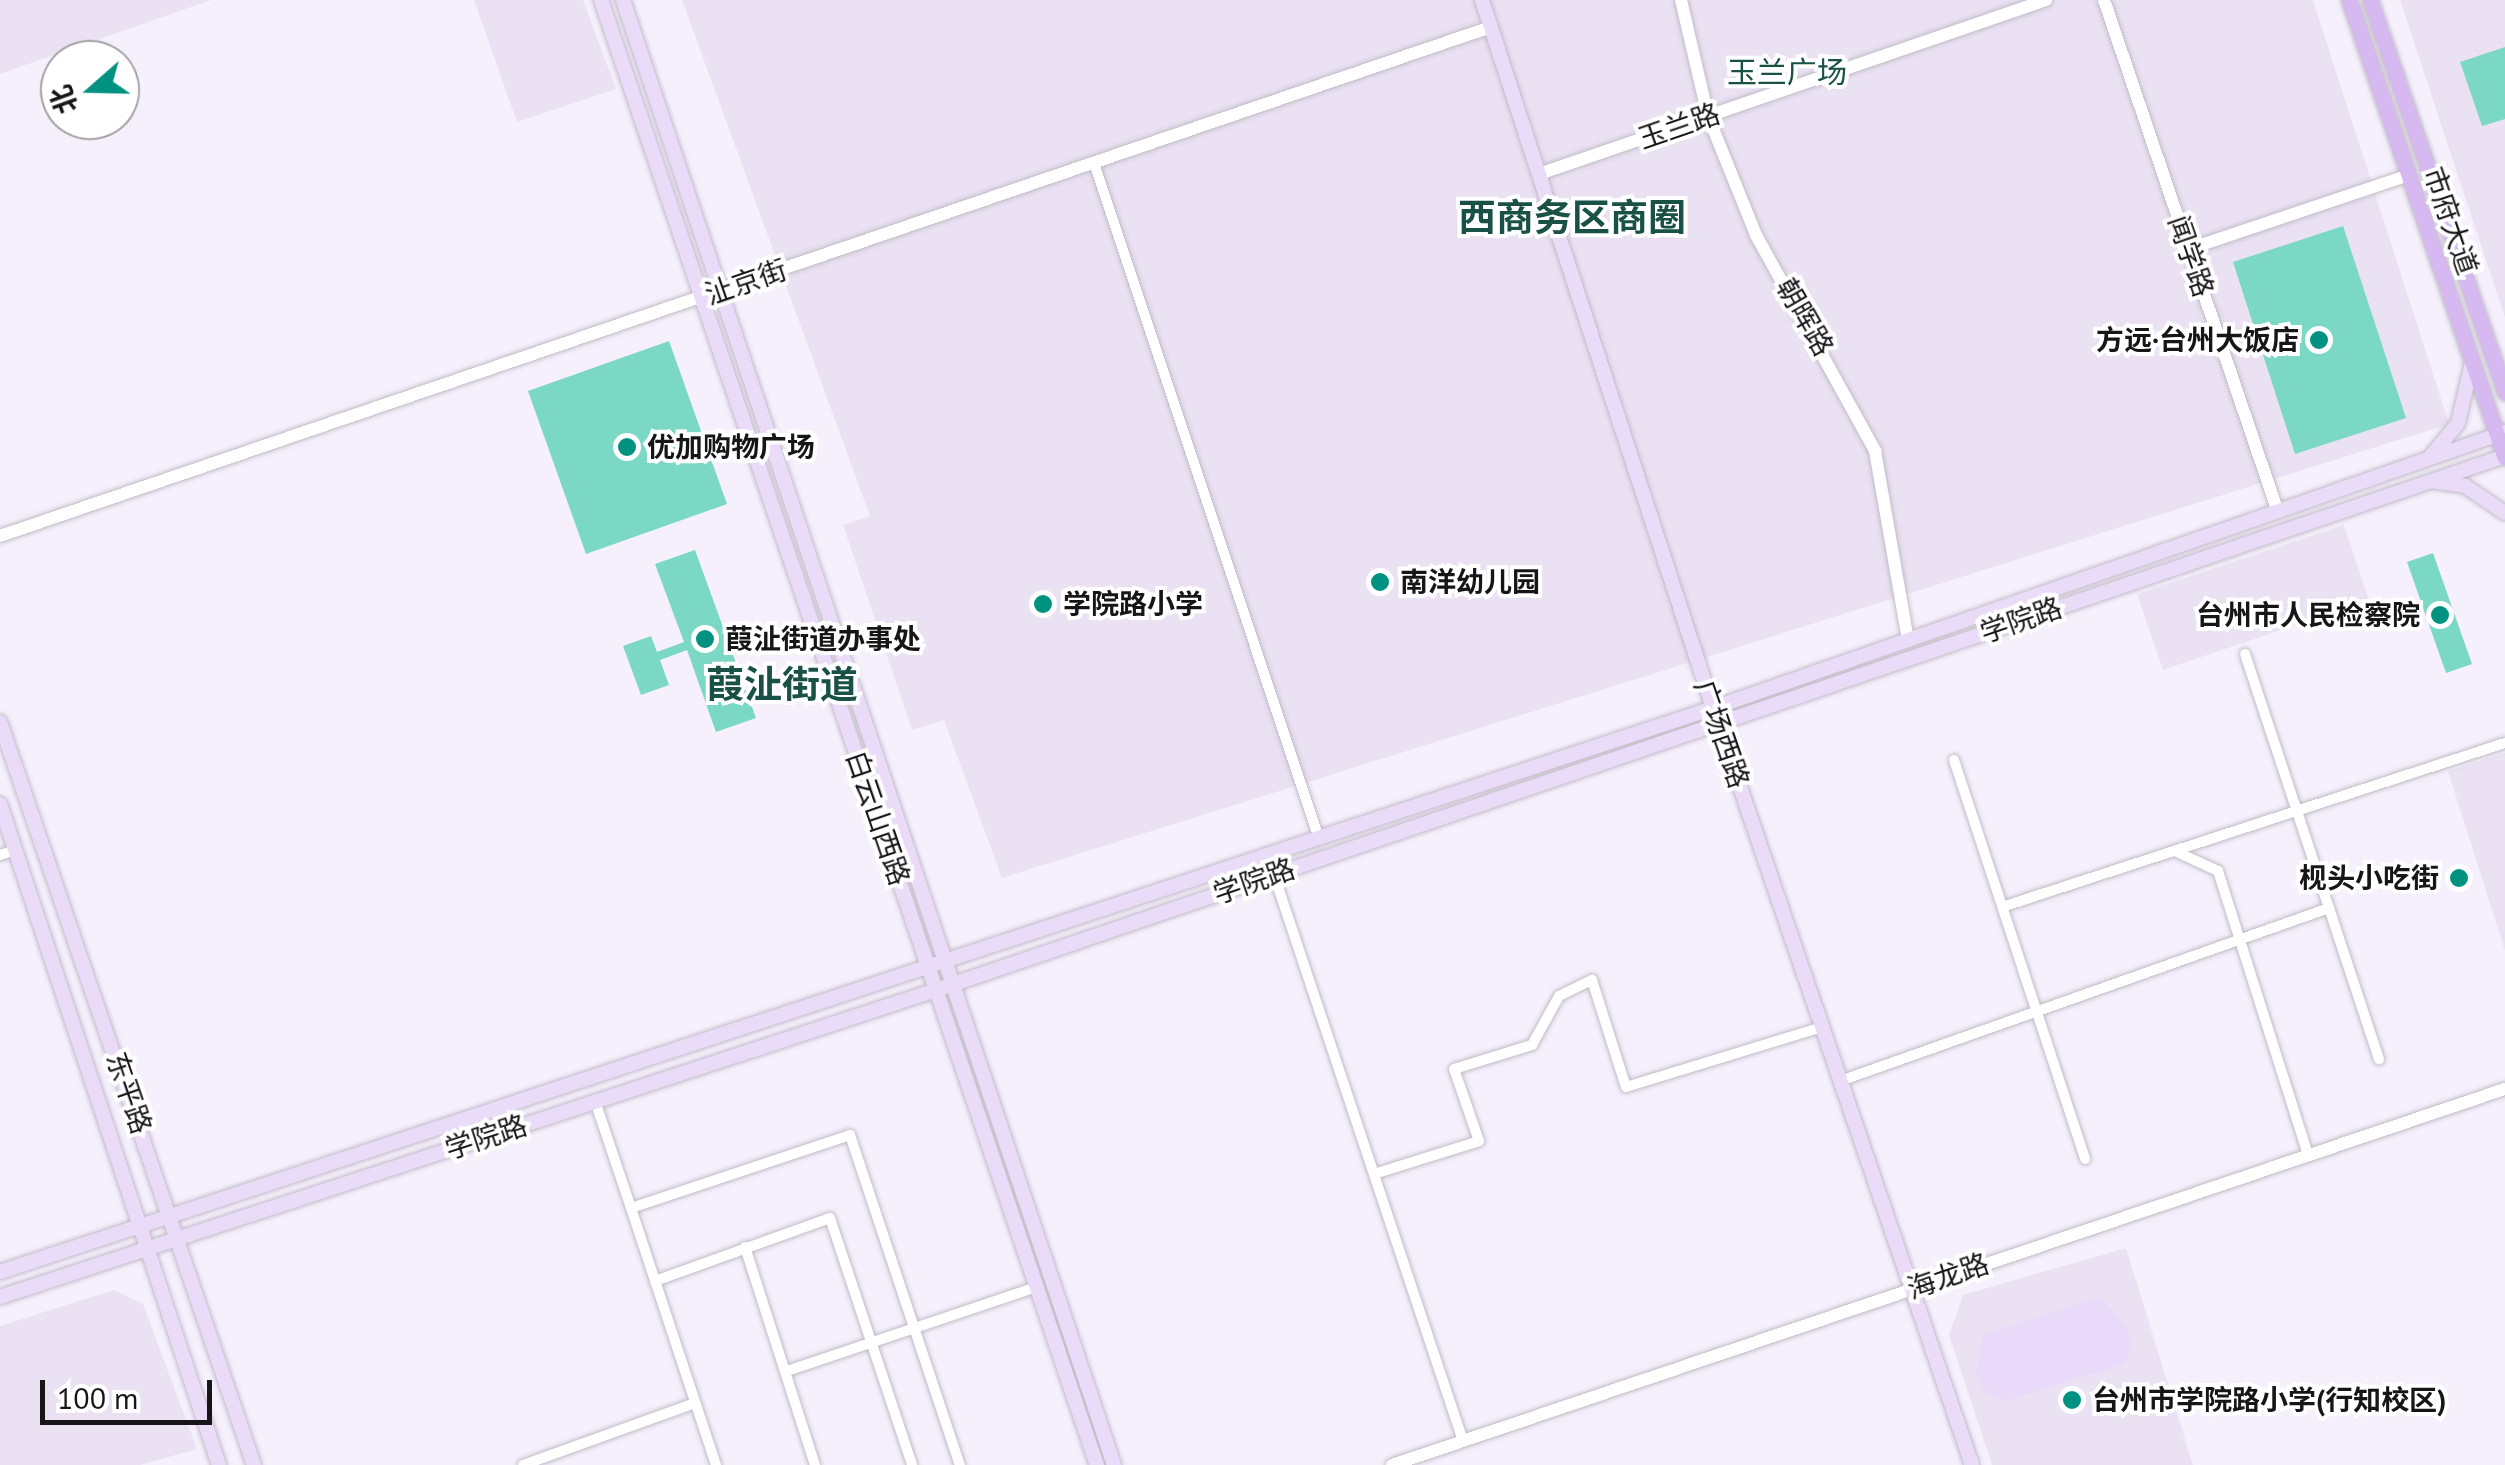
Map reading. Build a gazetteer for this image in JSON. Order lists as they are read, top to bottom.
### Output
{
  "streets": {
    "main road": [
      "市府大道",
      "学院路",
      "广场西路",
      "白云山西路",
      "东平路"
    ],
    "street": [
      "玉兰路",
      "闻学路",
      "沚京街",
      "朝晖路",
      "海龙路"
    ]
  },
  "crossings": [
    ["玉兰路", "朝晖路"],
    ["玉兰路", "广场西路"],
    ["市府大道", "学院路"],
    ["闻学路", "学院路"],
    ["沚京街", "广场西路"],
    ["沚京街", "白云山西路"],
    ["朝晖路", "学院路"],
    ["学院路", "广场西路"],
    ["学院路", "白云山西路"],
    ["学院路", "东平路"],
    ["广场西路", "海龙路"]
  ],
  "districts": ["玉兰广场", "西商务区商圈", "葭沚街道"],
  "places": [
    "方远·台州大饭店",
    "优加购物广场",
    "南洋幼儿园",
    "学院路小学",
    "台州市人民检察院",
    "葭沚街道办事处",
    "枧头小吃街",
    "台州市学院路小学(行知校区)"
  ],
  "scale_bar": "100 m",
  "north": "left"
}
